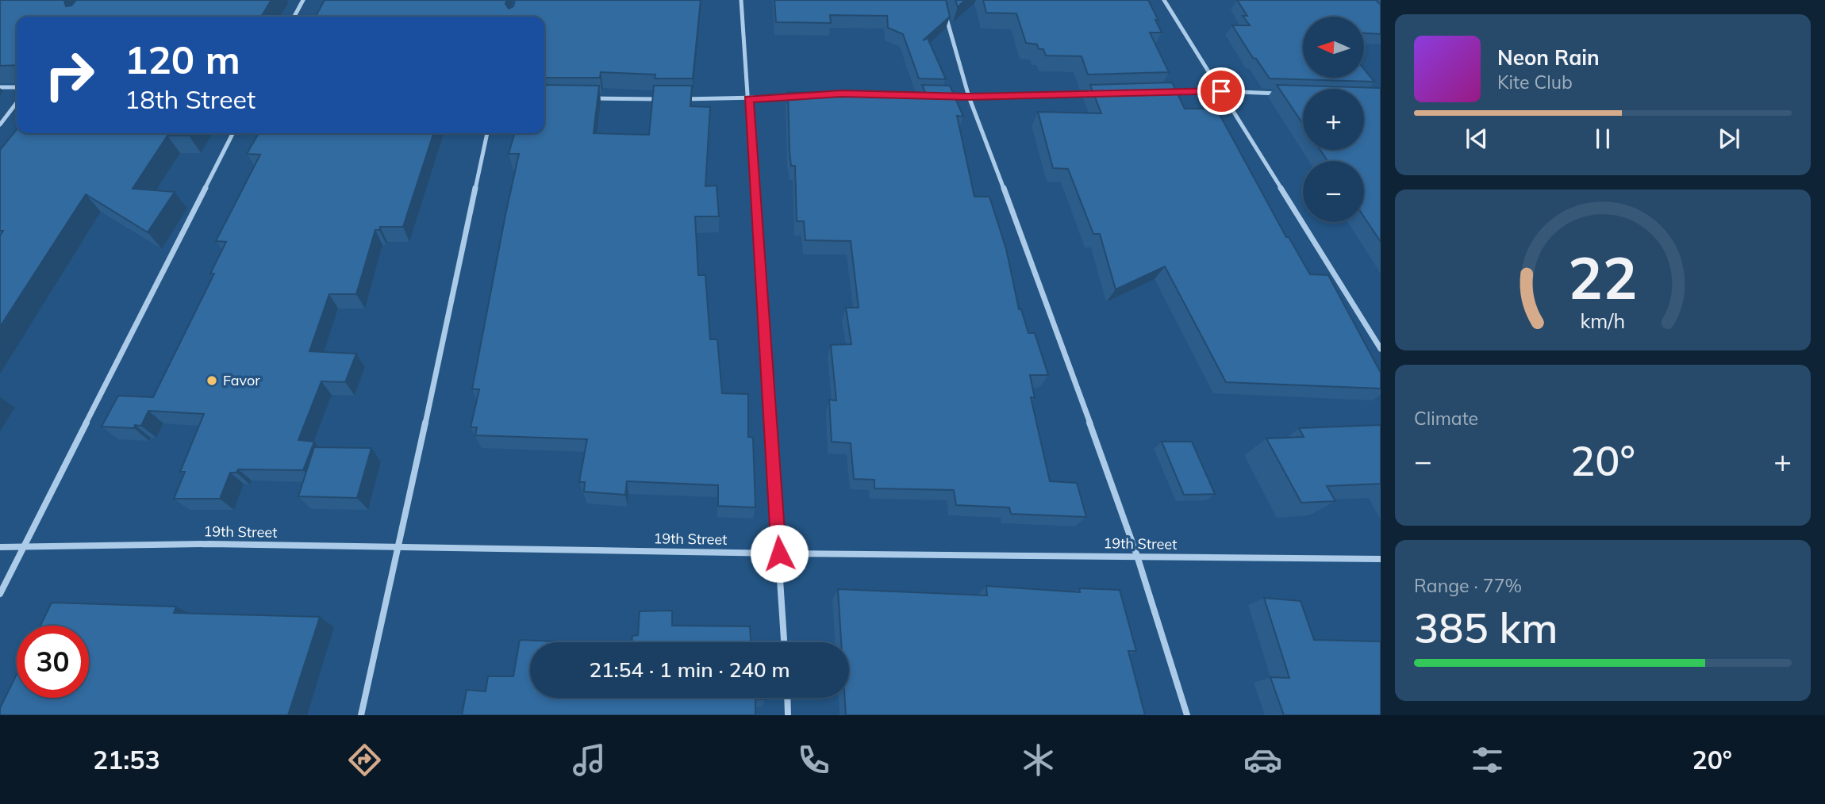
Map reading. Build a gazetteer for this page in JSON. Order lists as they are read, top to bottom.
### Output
{
  "streets": {
    "street": ["19th Street"]
  },
  "places": ["Favor"],
  "north": "left",
  "page": {
    "map_buttons": ["+", "−"],
    "turn": ["120 m", "18th Street"],
    "song": ["Neon Rain", "Kite Club"],
    "tile": [
      "Climate",
      ["Range · 77%", "385 km"]
    ],
    "heat": ["−", "20°", "+"],
    "limit": "30",
    "trip": "21:54 · 1 min · 240 m",
    "tabs": ["21:53", "20°"],
    "gauge": ["22", "km/h"]
  }
}
